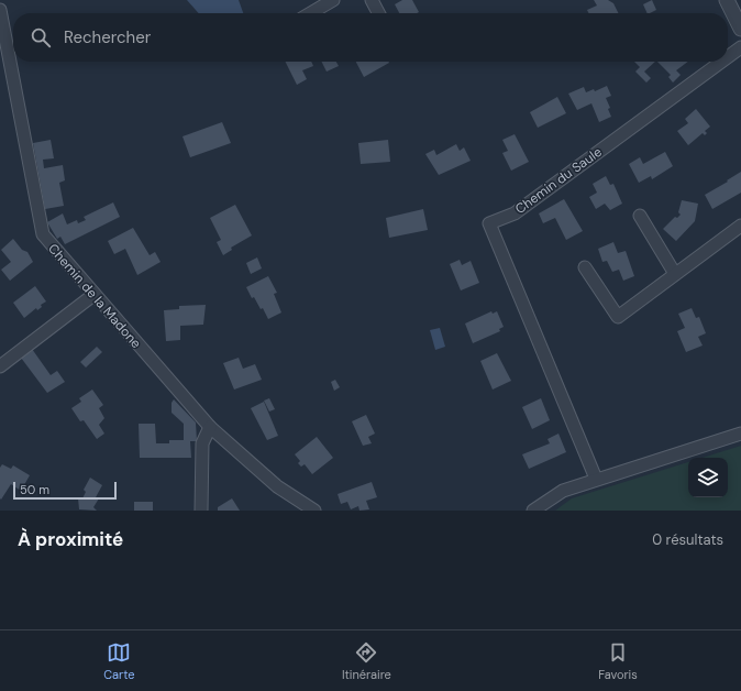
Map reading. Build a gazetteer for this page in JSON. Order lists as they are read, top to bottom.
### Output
{
  "streets": {
    "street": ["Chemin du Saule", "Chemin de la Madone"]
  },
  "scale_bar": "50 m",
  "page": {
    "search": "Rechercher",
    "scale": "50 m",
    "heading": ["À proximité", "0 résultats"],
    "nav": ["Carte", "Itinéraire", "Favoris"]
  }
}
